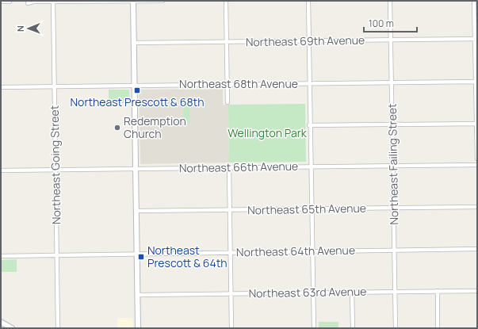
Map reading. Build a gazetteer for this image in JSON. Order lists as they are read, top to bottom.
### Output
{
  "streets": {
    "street": [
      "Northeast 69th Avenue",
      "Northeast 68th Avenue",
      "Northeast Failing Street",
      "Northeast Going Street",
      "Northeast 66th Avenue",
      "Northeast 65th Avenue",
      "Northeast 64th Avenue",
      "Northeast 63rd Avenue"
    ]
  },
  "crossings": [
    ["Northeast 69th Avenue", "Northeast Failing Street"],
    ["Northeast 68th Avenue", "Northeast Failing Street"],
    ["Northeast 68th Avenue", "Northeast Going Street"],
    ["Northeast Failing Street", "Northeast 66th Avenue"],
    ["Northeast Failing Street", "Northeast 65th Avenue"],
    ["Northeast Failing Street", "Northeast 64th Avenue"],
    ["Northeast Failing Street", "Northeast 63rd Avenue"],
    ["Northeast Going Street", "Northeast 66th Avenue"],
    ["Northeast Going Street", "Northeast 64th Avenue"]
  ],
  "parks": ["Wellington Park"],
  "places": {
    "transit": ["Northeast Prescott & 68th", "Northeast Prescott & 64th"],
    "other": ["Redemption Church"]
  },
  "scale_bar": "100 m",
  "north": "left"
}
